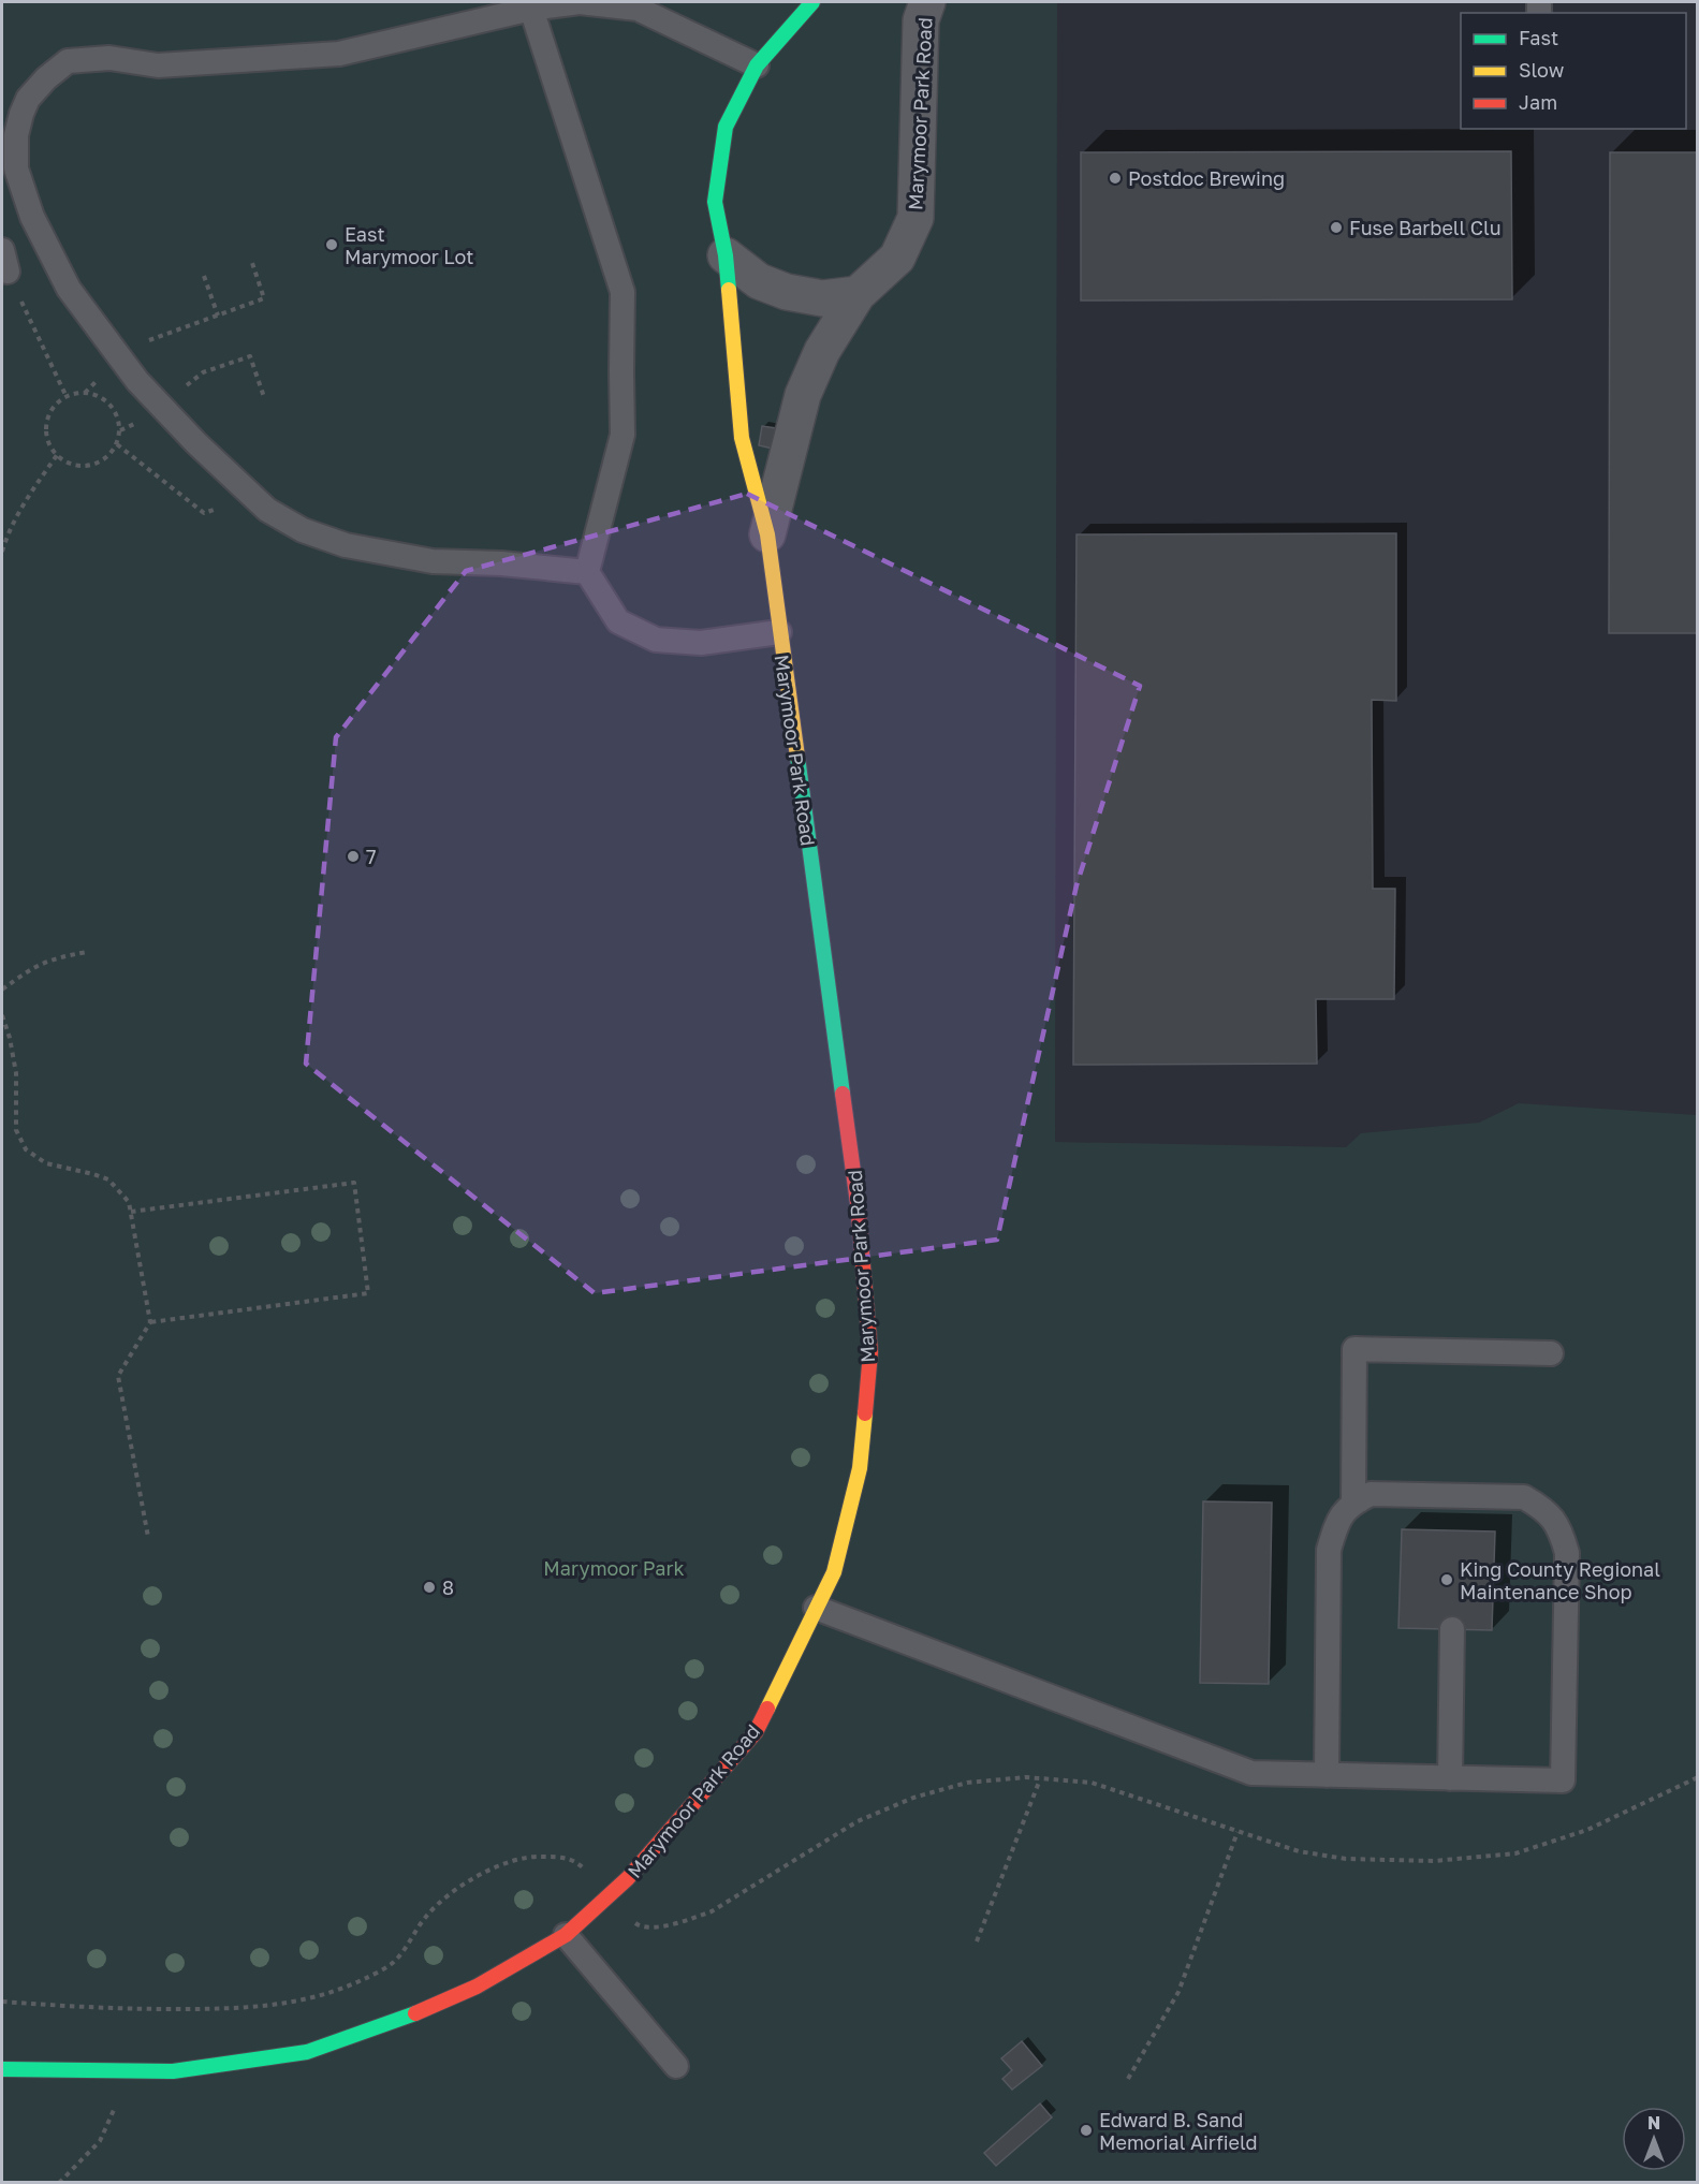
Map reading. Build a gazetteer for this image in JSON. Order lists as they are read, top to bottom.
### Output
{
  "streets": {
    "street": ["Marymoor Park Road"]
  },
  "parks": ["Marymoor Park"],
  "places": [
    "Postdoc Brewing",
    "Fuse Barbell Clu",
    "East Marymoor Lot",
    "7",
    "King County Regional Maintenance Shop",
    "8",
    "Edward B. Sand Memorial Airfield"
  ],
  "legend": ["Fast", "Slow", "Jam"],
  "north": "top"
}
